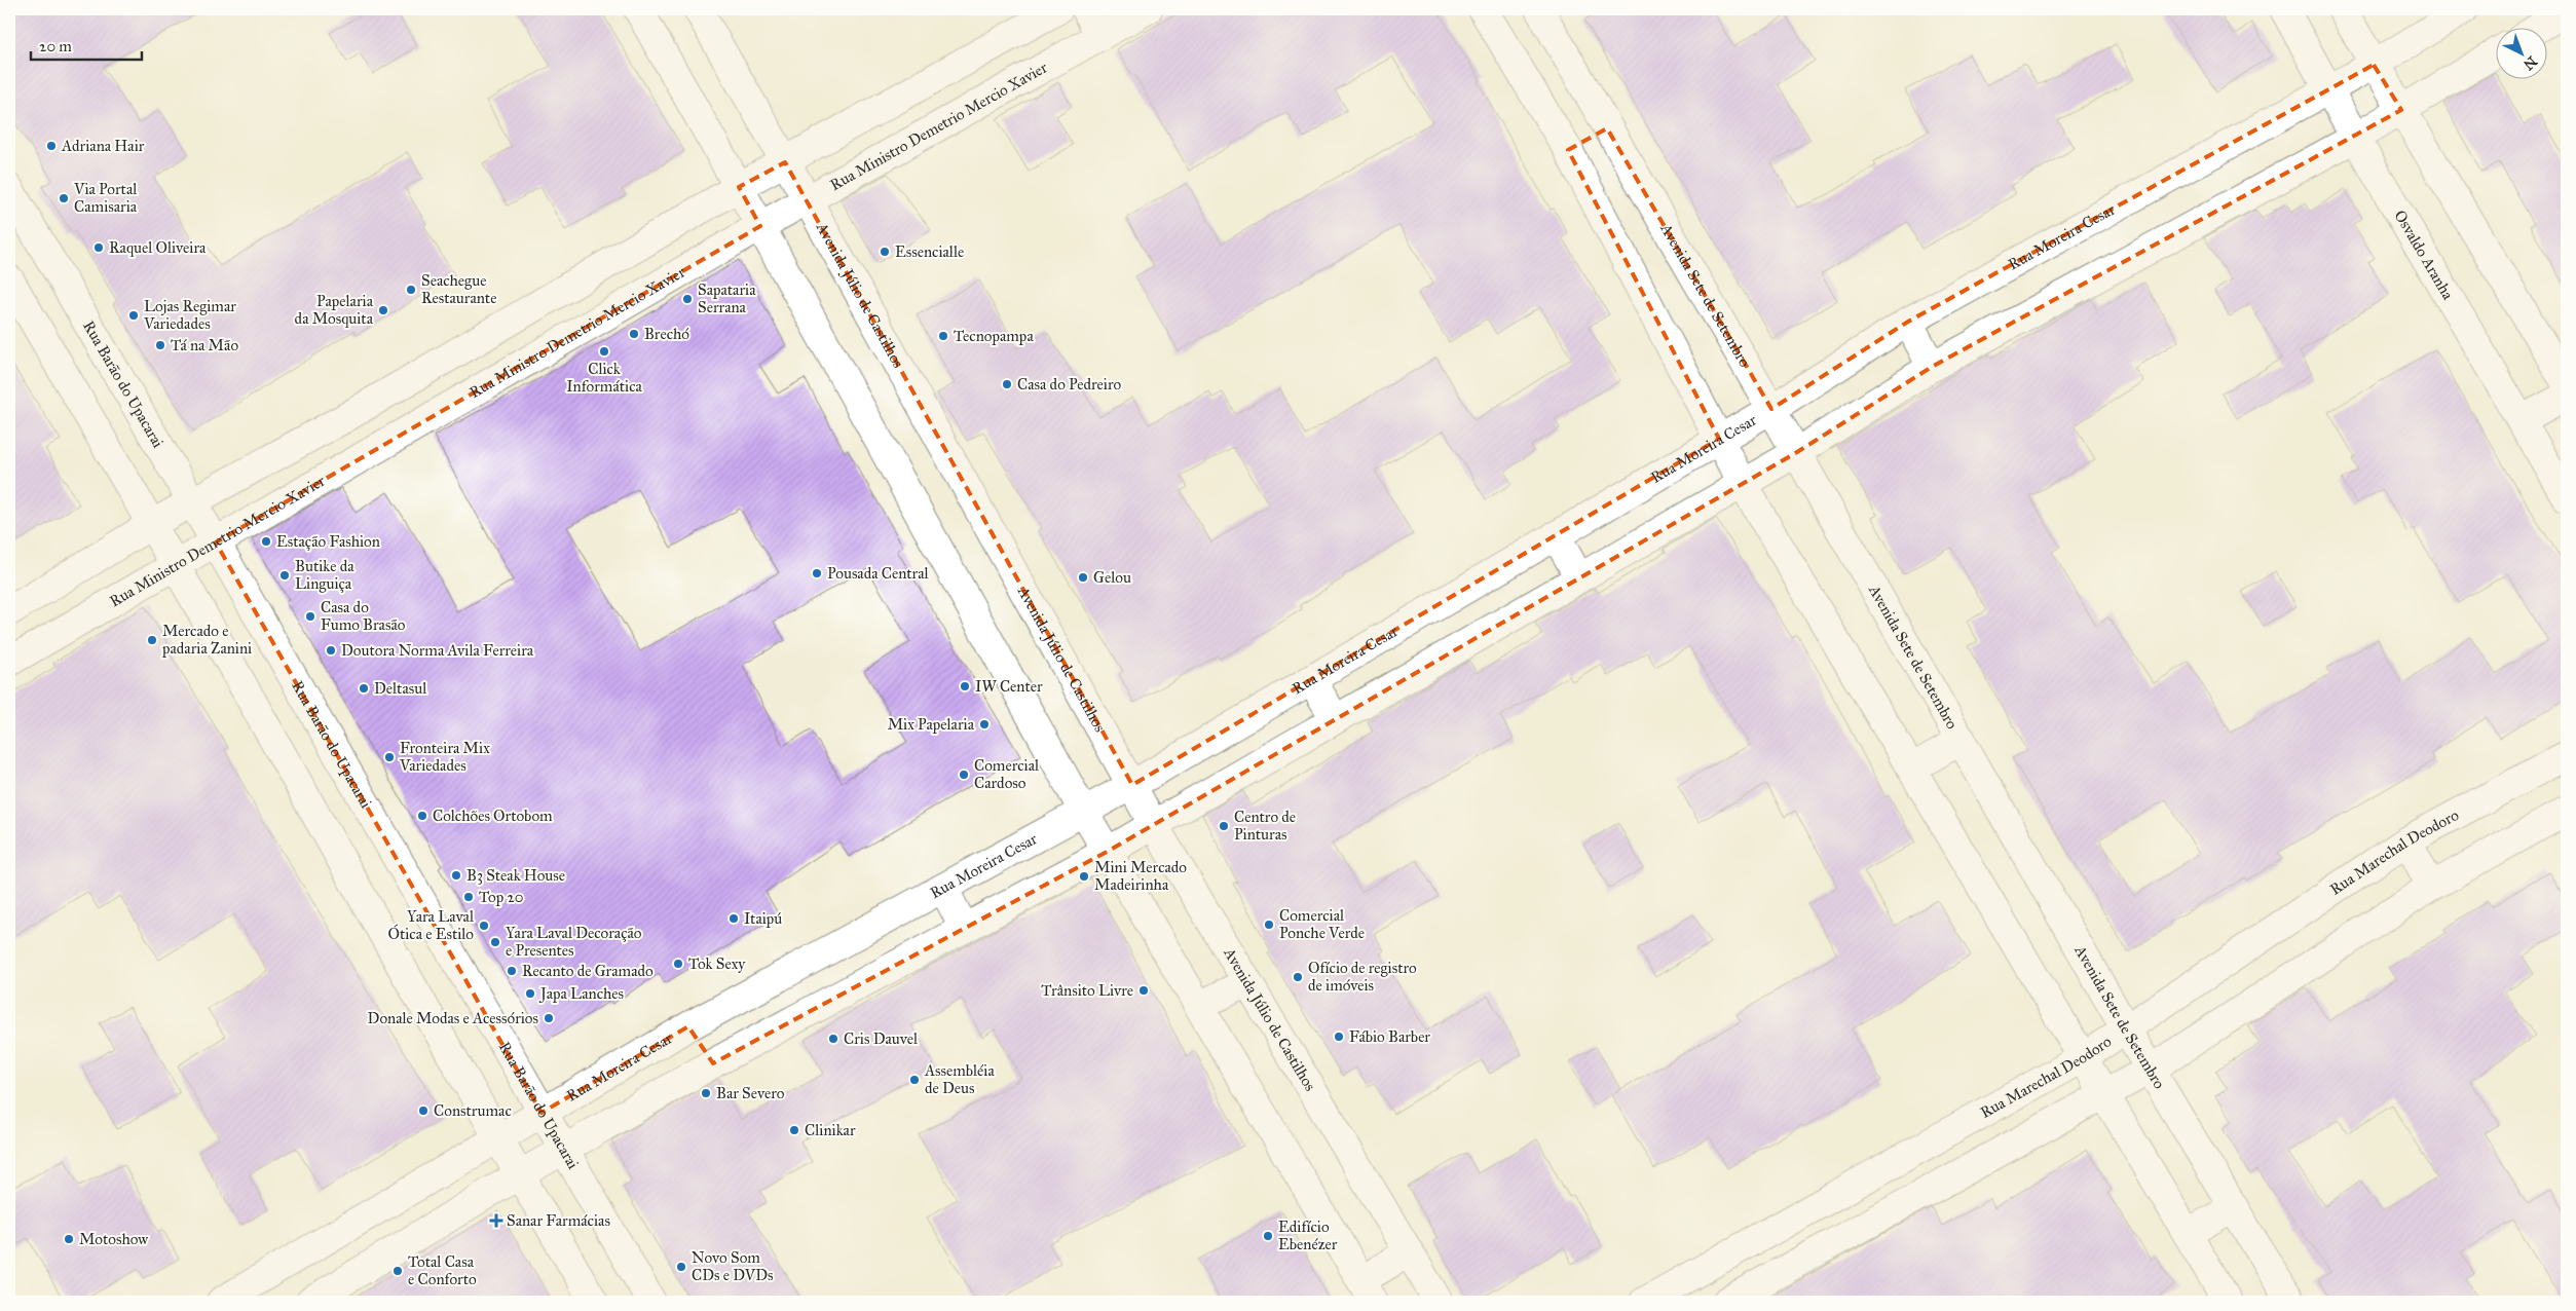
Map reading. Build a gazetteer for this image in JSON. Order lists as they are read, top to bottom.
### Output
{
  "streets": {
    "street": [
      "Rua Ministro Demetrio Mercio Xavier",
      "Rua Moreira Cesar",
      "Osvaldo Aranha",
      "Avenida Júlio de Castilhos",
      "Avenida Sete de Setembro",
      "Rua Barão do Upacarai",
      "Rua Marechal Deodoro"
    ]
  },
  "crossings": [
    ["Rua Ministro Demetrio Mercio Xavier", "Avenida Júlio de Castilhos"],
    ["Rua Ministro Demetrio Mercio Xavier", "Rua Barão do Upacarai"],
    ["Rua Moreira Cesar", "Osvaldo Aranha"],
    ["Rua Moreira Cesar", "Avenida Júlio de Castilhos"],
    ["Rua Moreira Cesar", "Avenida Sete de Setembro"],
    ["Rua Moreira Cesar", "Rua Barão do Upacarai"],
    ["Avenida Sete de Setembro", "Rua Marechal Deodoro"]
  ],
  "places": {
    "other": [
      "Adriana Hair",
      "Via Portal Camisaria",
      "Raquel Oliveira",
      "Essencialle",
      "Seachegue Restaurante",
      "Sapataria Serrana",
      "Papelaria da Mosquita",
      "Lojas Regimar Variedades",
      "Brechó",
      "Tecnopampa",
      "Tá na Mão",
      "Click Informática",
      "Casa do Pedreiro",
      "Estação Fashion",
      "Pousada Central",
      "Butike da Linguiça",
      "Gelou",
      "Casa do Fumo Brasão",
      "Mercado e padaria Zanini",
      "Doutora Norma Avila Ferreira",
      "IW Center",
      "Deltasul",
      "Mix Papelaria",
      "Fronteira Mix Variedades",
      "Comercial Cardoso",
      "Colchões Ortobom",
      "Centro de Pinturas",
      "B3 Steak House",
      "Mini Mercado Madeirinha",
      "Top 20",
      "Itaipú",
      "Comercial Ponche Verde",
      "Yara Laval Ótica e Estilo",
      "Yara Laval Decoração e Presentes",
      "Tok Sexy",
      "Recanto de Gramado",
      "Ofício de registro de imóveis",
      "Trânsito Livre",
      "Japa Lanches",
      "Donale Modas e Acessórios",
      "Fábio Barber",
      "Cris Dauvel",
      "Assembléia de Deus",
      "Bar Severo",
      "Construmac",
      "Clinikar",
      "Edifício Ebenézer",
      "Motoshow",
      "Novo Som CDs e DVDs",
      "Total Casa e Conforto"
    ],
    "health": ["Sanar Farmácias"]
  },
  "scale_bar": "20 m",
  "north": "bottom right"
}
